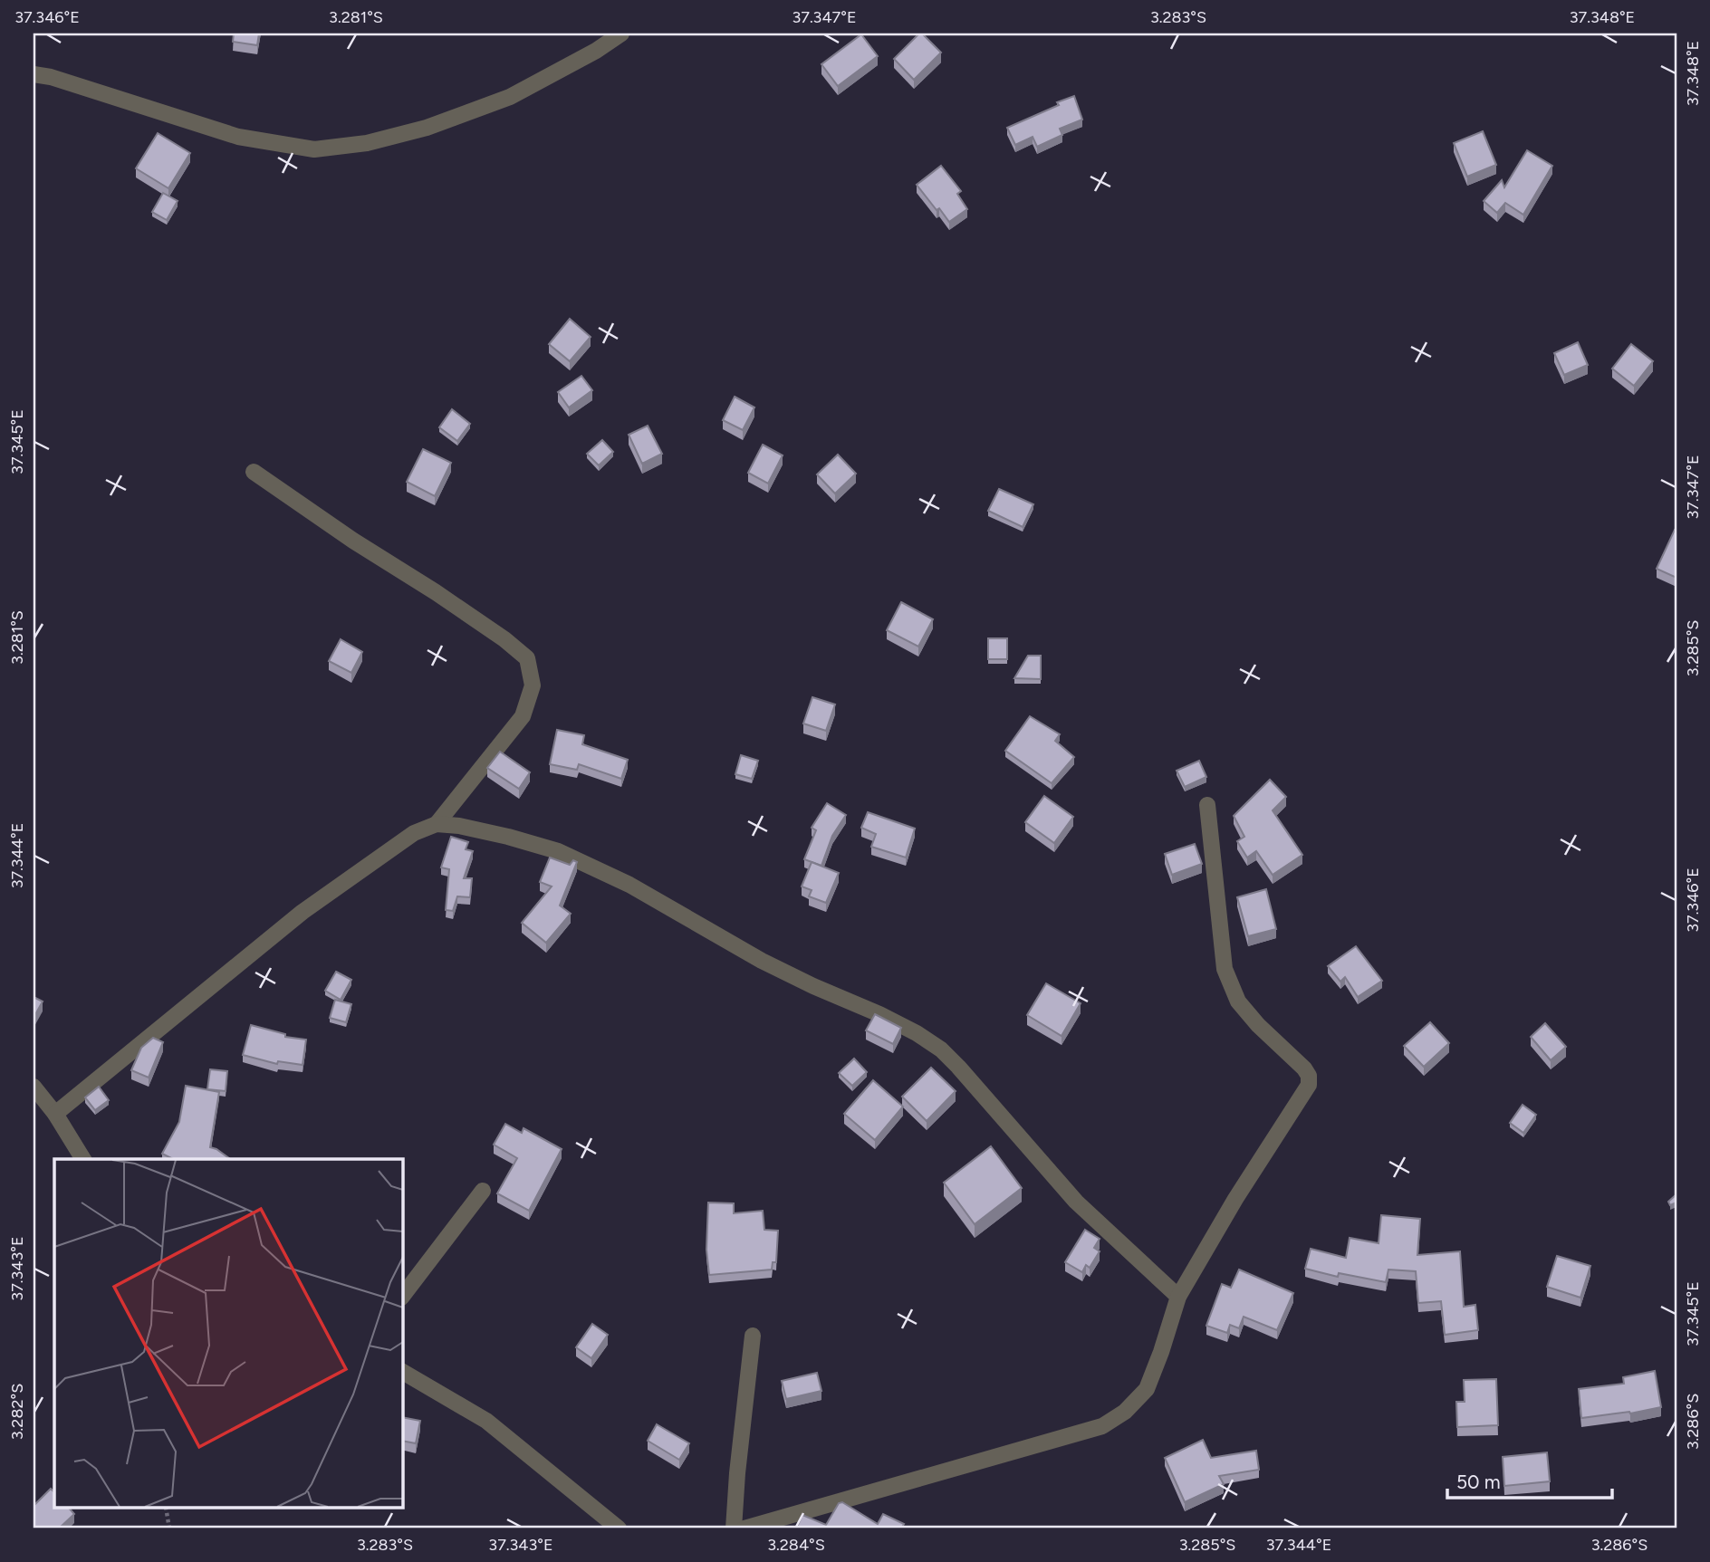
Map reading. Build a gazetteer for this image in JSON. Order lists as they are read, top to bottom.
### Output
{
  "scale_bar": "50 m",
  "coordinates": [
    "37.346°E",
    "3.281°S",
    "37.347°E",
    "3.283°S",
    "37.348°E",
    "37.345°E",
    "3.285°S",
    "37.344°E",
    "37.343°E",
    "3.282°S",
    "3.286°S",
    "3.284°S"
  ]
}
